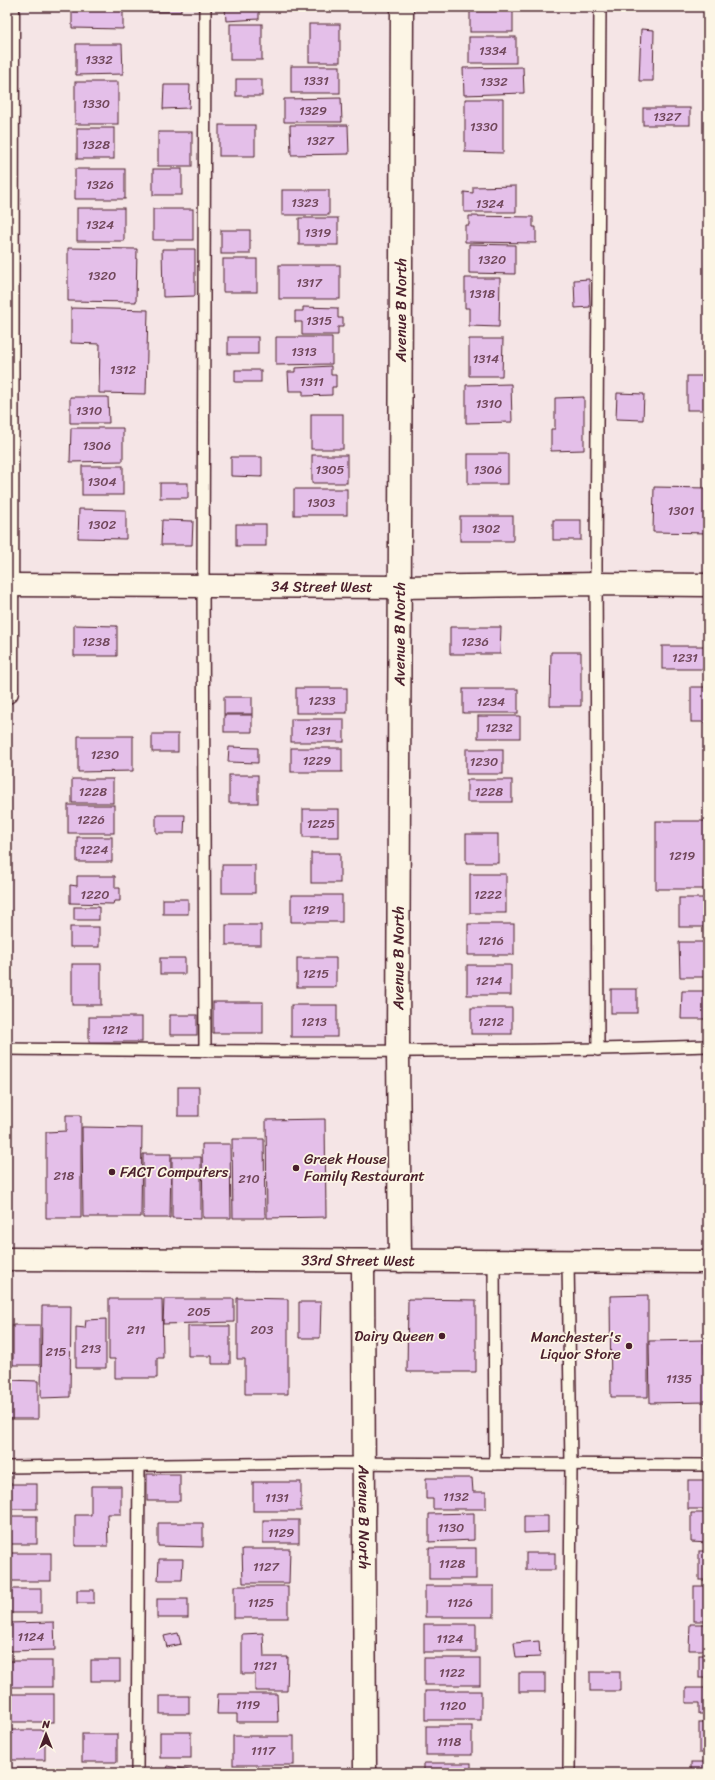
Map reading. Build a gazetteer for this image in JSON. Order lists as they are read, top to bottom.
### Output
{
  "streets": {
    "street": ["Avenue B North", "34 Street West", "33rd Street West"]
  },
  "crossings": [
    ["Avenue B North", "34 Street West"],
    ["Avenue B North", "33rd Street West"]
  ],
  "places": [
    "Greek House Family Restaurant",
    "FACT Computers",
    "Dairy Queen",
    "Manchester's Liquor Store"
  ],
  "house_numbers": [
    "1334",
    "1332",
    "1331",
    "1332",
    "1330",
    "1329",
    "1327",
    "1330",
    "1327",
    "1328",
    "1326",
    "1323",
    "1324",
    "1324",
    "1319",
    "1320",
    "1320",
    "1317",
    "1318",
    "1315",
    "1313",
    "1314",
    "1312",
    "1311",
    "1310",
    "1310",
    "1306",
    "1305",
    "1306",
    "1304",
    "1303",
    "1301",
    "1302",
    "1302",
    "1238",
    "1236",
    "1231",
    "1233",
    "1234",
    "1232",
    "1231",
    "1230",
    "1229",
    "1230",
    "1228",
    "1228",
    "1226",
    "1225",
    "1224",
    "1219",
    "1220",
    "1222",
    "1219",
    "1216",
    "1215",
    "1214",
    "1213",
    "1212",
    "1212",
    "218",
    "210",
    "205",
    "211",
    "203",
    "213",
    "215",
    "1135",
    "1132",
    "1131",
    "1130",
    "1129",
    "1128",
    "1127",
    "1125",
    "1126",
    "1124",
    "1124",
    "1121",
    "1122",
    "1119",
    "1120",
    "1118",
    "1117"
  ],
  "north": "top"
}
